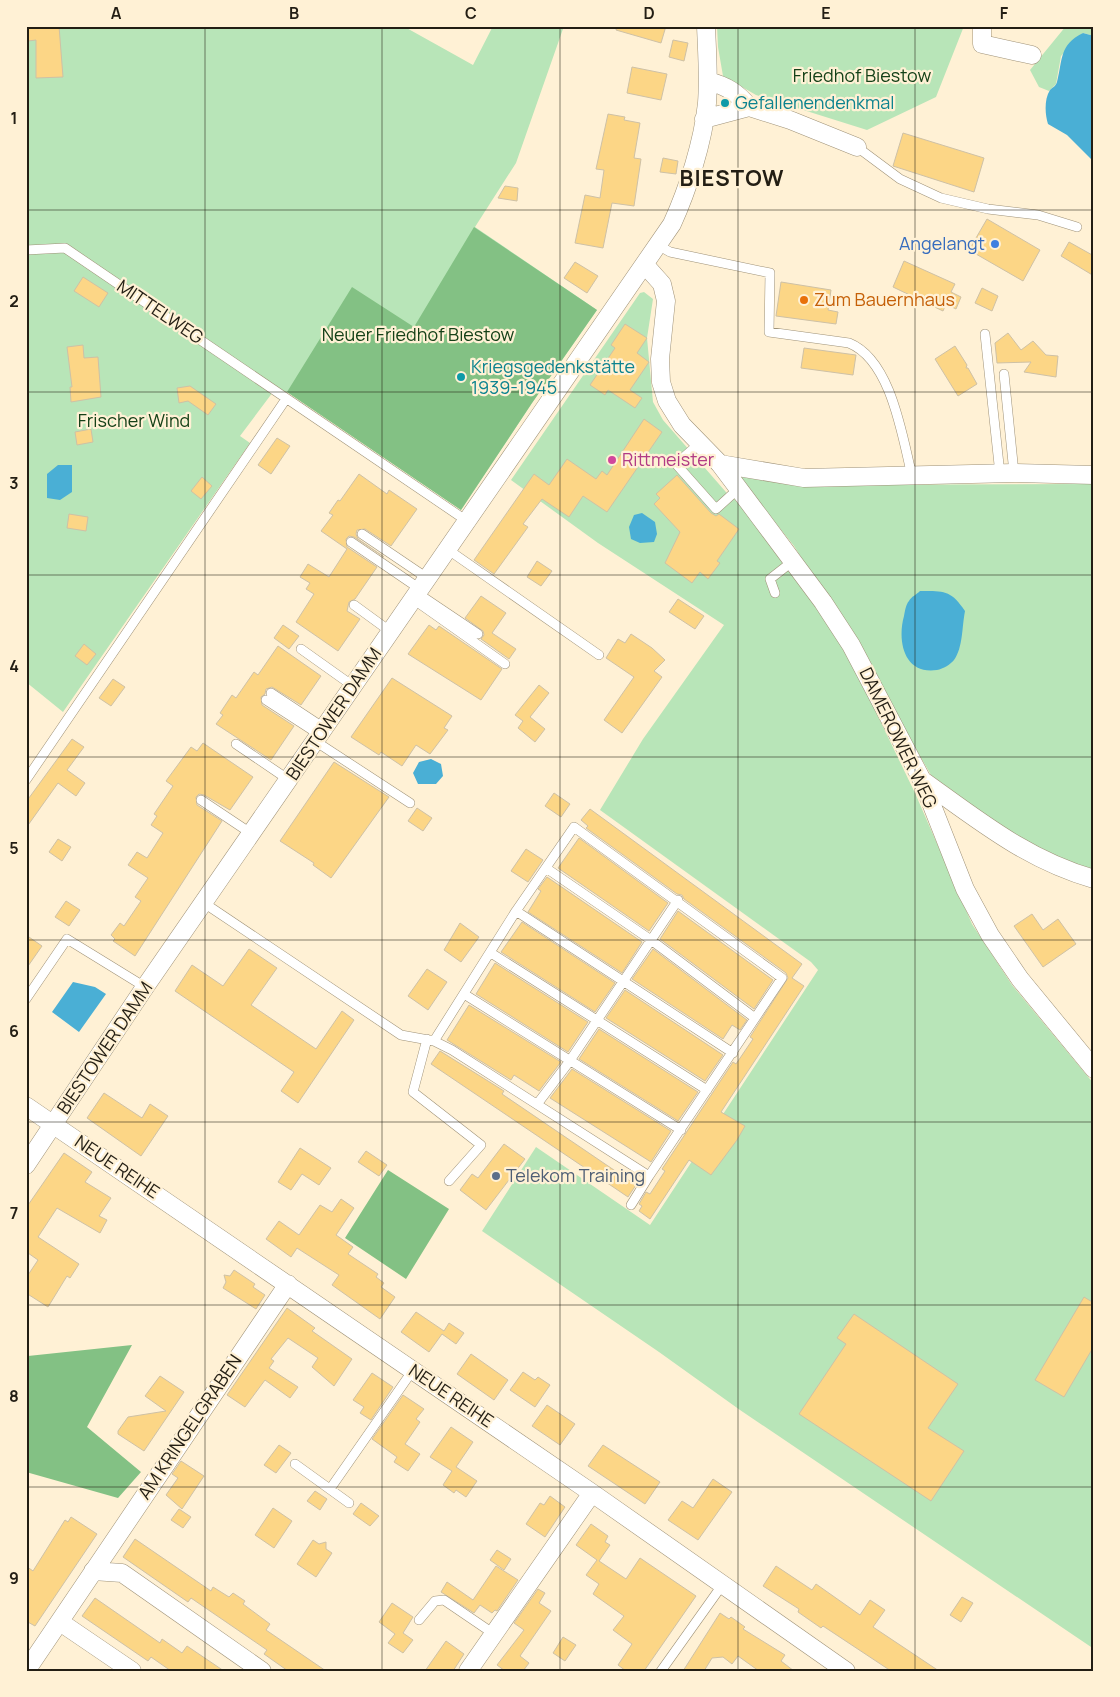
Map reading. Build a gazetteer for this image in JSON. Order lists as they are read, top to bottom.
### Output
{
  "streets": {
    "street": [
      "BIESTOWER DAMM",
      "DAMEROWER WEG",
      "NEUE REIHE",
      "AM KRINGELGRABEN"
    ],
    "lane": ["MITTELWEG"]
  },
  "crossings": [
    ["MITTELWEG", "BIESTOWER DAMM"],
    ["BIESTOWER DAMM", "DAMEROWER WEG"],
    ["BIESTOWER DAMM", "NEUE REIHE"],
    ["NEUE REIHE", "AM KRINGELGRABEN"]
  ],
  "districts": ["BIESTOW"],
  "parks": ["Friedhof Biestow", "Neuer Friedhof Biestow", "Frischer Wind"],
  "places": [
    "Gefallenendenkmal",
    "Angelangt",
    "Zum Bauernhaus",
    "Kriegsgedenkstätte 1939-1945",
    "Rittmeister",
    "Telekom Training"
  ],
  "grid": {
    "columns": [
      "A",
      "B",
      "C",
      "D",
      "E",
      "F"
    ],
    "rows": [
      "1",
      "2",
      "3",
      "4",
      "5",
      "6",
      "7",
      "8",
      "9"
    ]
  }
}
